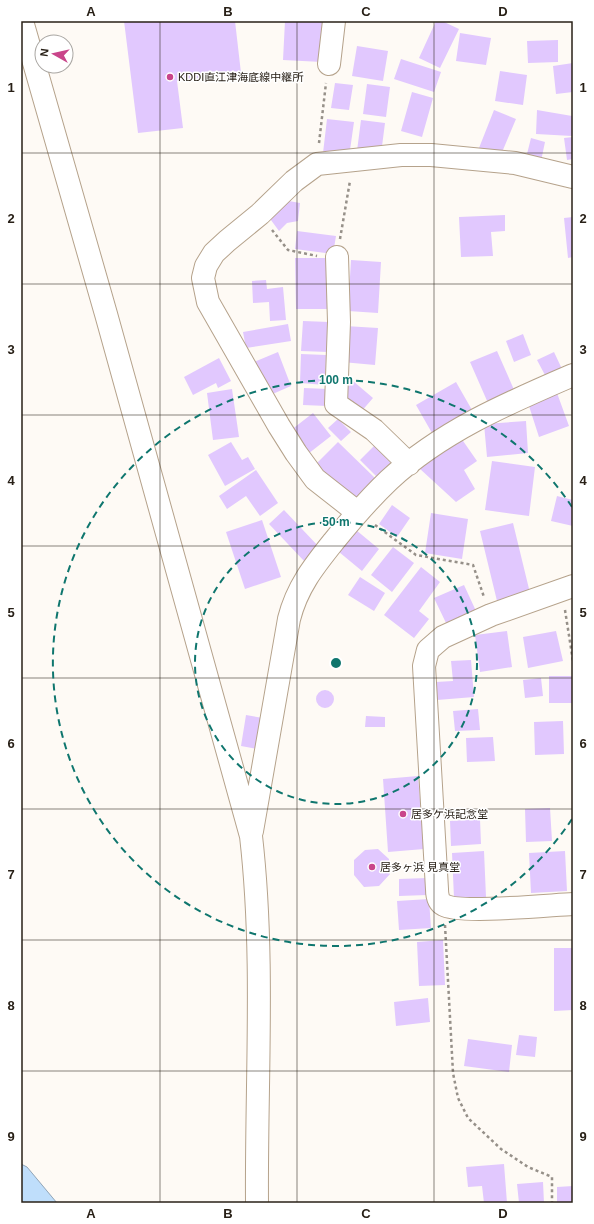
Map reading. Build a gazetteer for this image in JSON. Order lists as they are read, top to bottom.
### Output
{
  "places": ["KDDI直江津海底線中継所", "居多ケ浜記念堂", "居多ヶ浜 見真堂"],
  "north": "left",
  "grid": {
    "columns": [
      "A",
      "B",
      "C",
      "D"
    ],
    "rows": [
      "1",
      "2",
      "3",
      "4",
      "5",
      "6",
      "7",
      "8",
      "9"
    ]
  },
  "rings": ["100 m", "50 m"]
}
